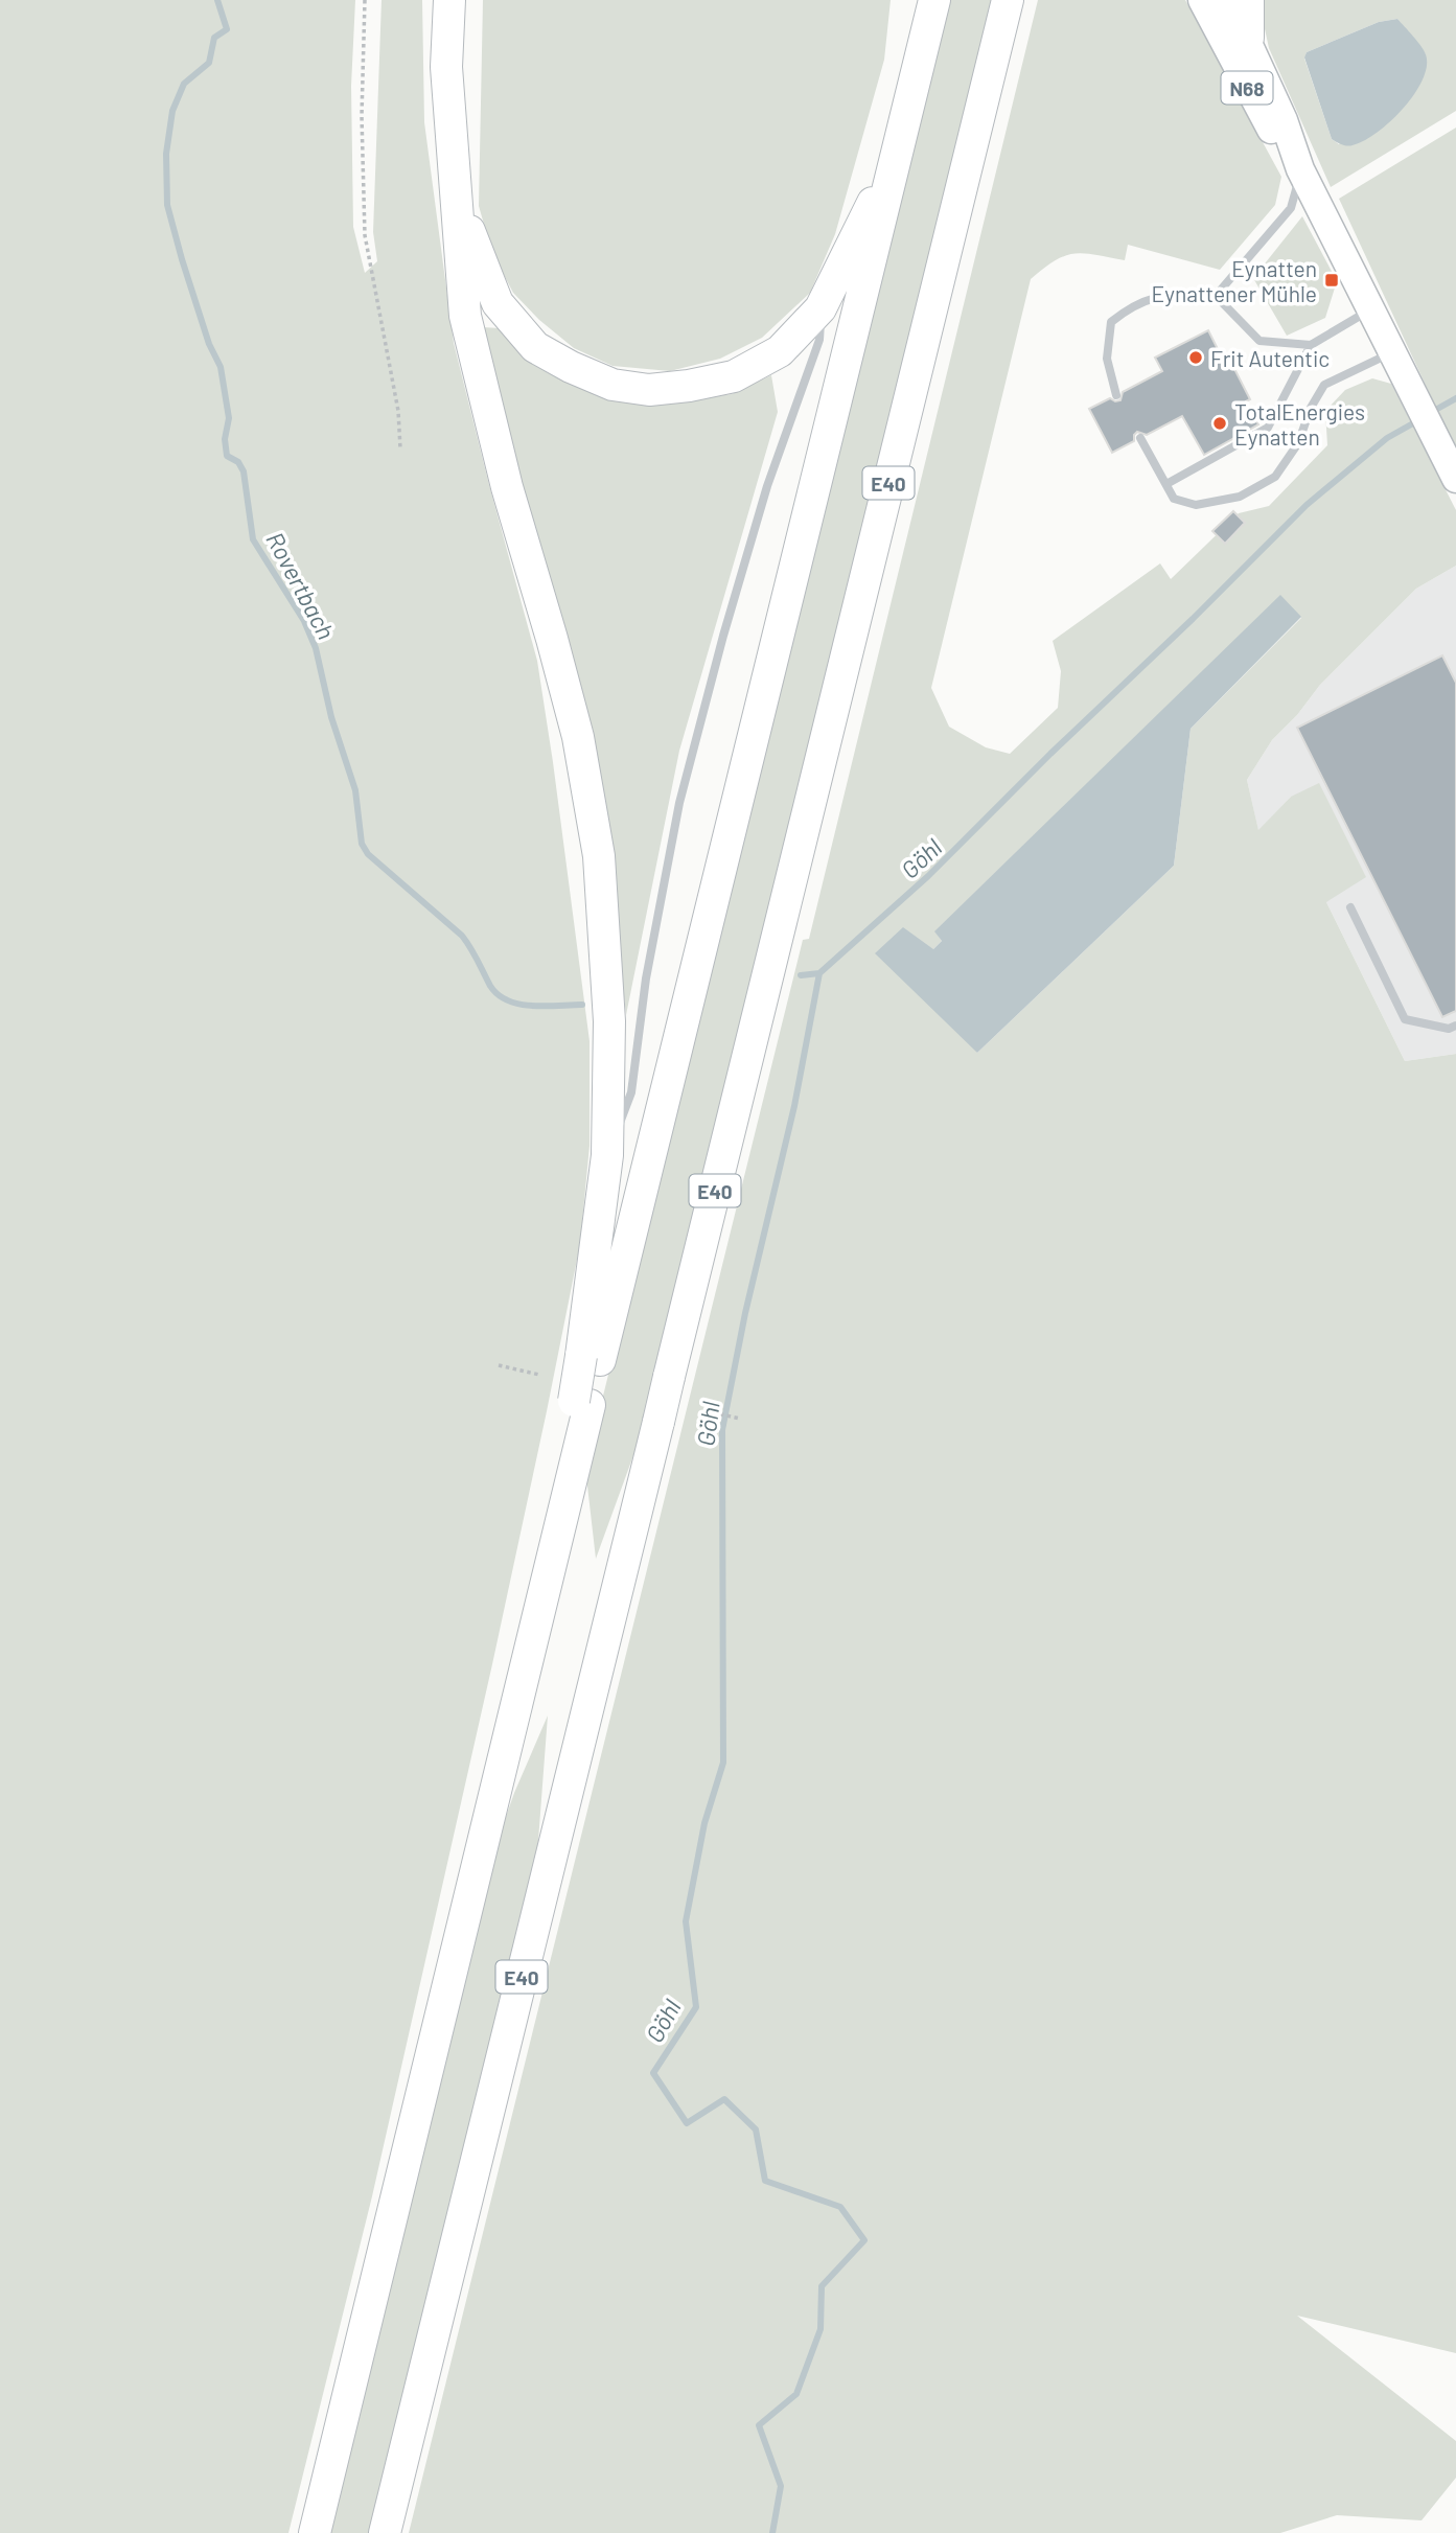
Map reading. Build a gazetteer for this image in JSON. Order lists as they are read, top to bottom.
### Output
{
  "streets": {
    "highway": ["E40"],
    "main road": ["N68"]
  },
  "water": ["Rovertbach", "Göhl"],
  "places": {
    "transit": ["Eynatten Eynattener Mühle"],
    "other": ["Frit Autentic", "TotalEnergies Eynatten"]
  }
}
